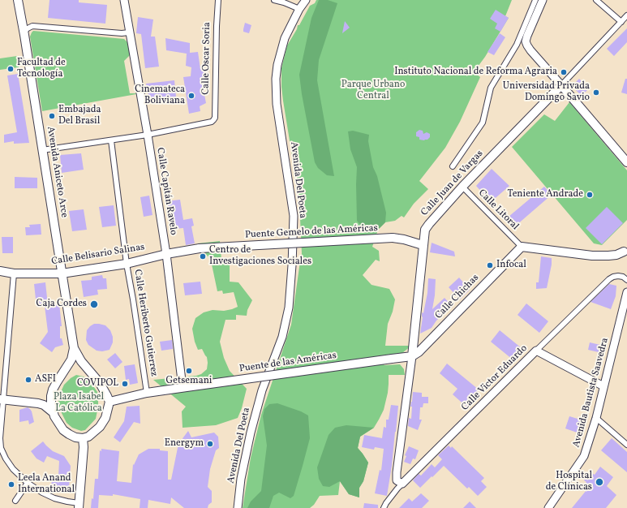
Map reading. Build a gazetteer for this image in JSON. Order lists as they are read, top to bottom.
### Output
{
  "streets": {
    "main road": [
      "Avenida Aniceto Arce",
      "Avenida Del Poeta",
      "Calle Juan de Vargas",
      "Calle Capitán Ravelo",
      "Puente Gemelo de las Américas",
      "Calle Belisario Salinas",
      "Calle Chichas",
      "Puente de las Américas",
      "Calle Victor Eduardo",
      "Avenida Bautista Saavedra"
    ],
    "street": ["Calle Oscar Soria", "Calle Litoral", "Calle Heriberto Gutierrez"]
  },
  "crossings": [
    ["Calle Oscar Soria", "Calle Capitán Ravelo"],
    ["Avenida Aniceto Arce", "Calle Belisario Salinas"],
    ["Avenida Aniceto Arce", "Puente de las Américas"],
    ["Calle Juan de Vargas", "Calle Litoral"],
    ["Calle Juan de Vargas", "Puente Gemelo de las Américas"],
    ["Calle Juan de Vargas", "Calle Chichas"],
    ["Calle Juan de Vargas", "Puente de las Américas"],
    ["Calle Juan de Vargas", "Calle Victor Eduardo"],
    ["Calle Capitán Ravelo", "Calle Belisario Salinas"],
    ["Calle Capitán Ravelo", "Puente de las Américas"],
    ["Calle Litoral", "Calle Chichas"],
    ["Puente Gemelo de las Américas", "Calle Belisario Salinas"],
    ["Calle Belisario Salinas", "Calle Heriberto Gutierrez"],
    ["Calle Chichas", "Puente de las Américas"],
    ["Calle Heriberto Gutierrez", "Puente de las Américas"]
  ],
  "parks": ["Parque Urbano Central", "Plaza Isabel La Católica"],
  "places": [
    "Facultad de Tecnología",
    "Instituto Nacional de Reforma Agraria",
    "Universidad Privada Domingo Savio",
    "Cinemateca Boliviana",
    "Embajada Del Brasil",
    "Teniente Andrade",
    "Centro de Investigaciones Sociales",
    "Infocal",
    "Caja Cordes",
    "Getsemani",
    "ASFI",
    "COVIPOL",
    "Energym",
    "Hospital de Clínicas",
    "Leela Anand International"
  ]
}
